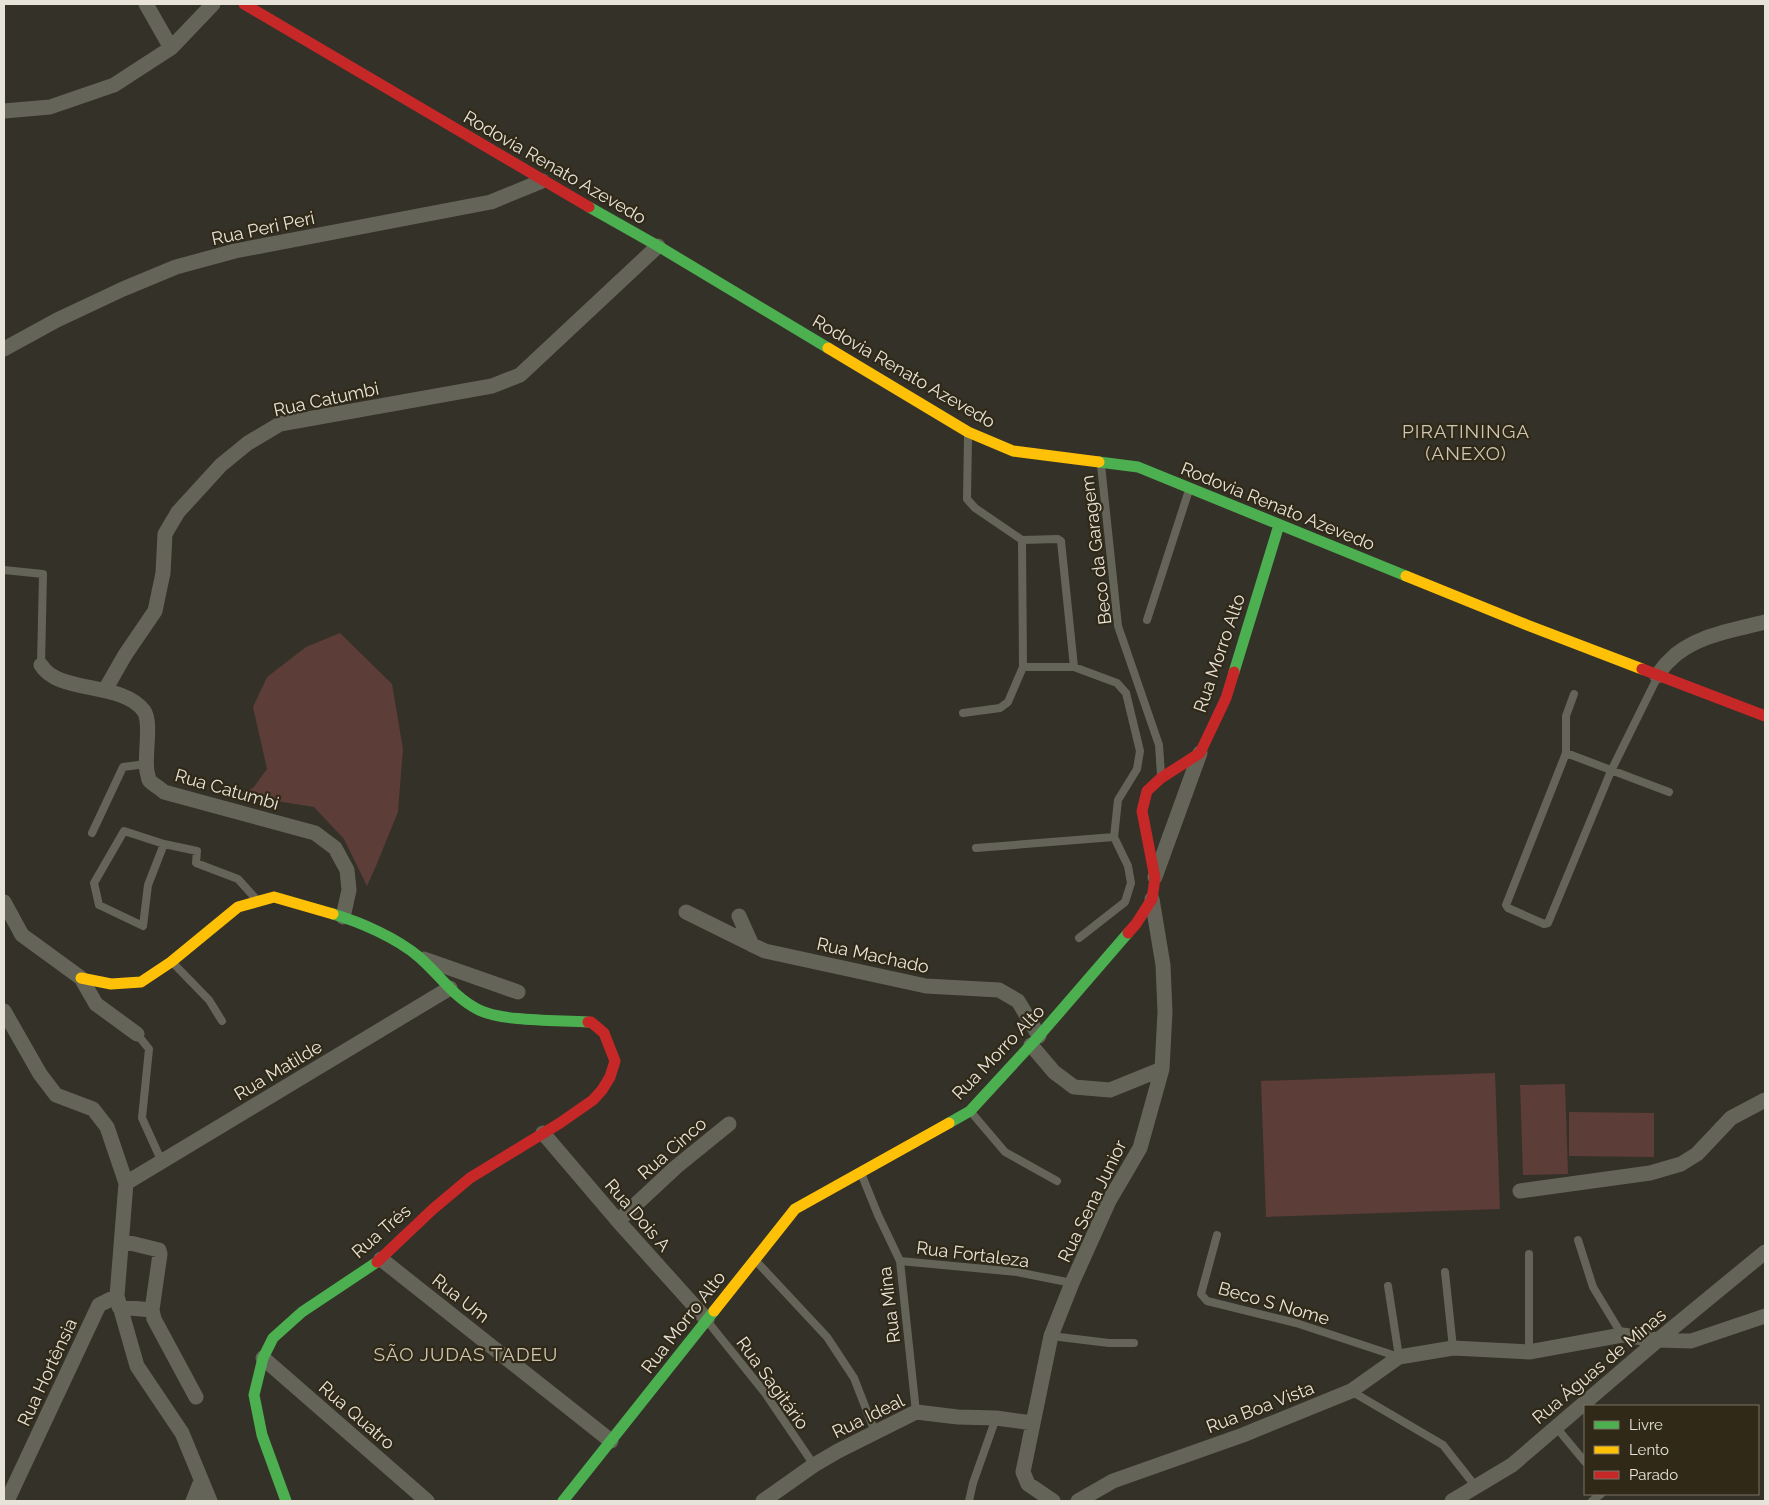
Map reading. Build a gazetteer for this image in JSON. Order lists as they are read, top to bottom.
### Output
{
  "streets": {
    "street": [
      "Rodovia Renato Azevedo",
      "Rua Peri Peri",
      "Rua Catumbi",
      "Rua Morro Alto",
      "Rua Machado",
      "Rua Matilde",
      "Rua Cinco",
      "Rua Sena Junior",
      "Rua Dois A",
      "Rua Trés",
      "Rua Um",
      "Rua Águas de Minas",
      "Rua Hortênsia",
      "Rua Boa Vista",
      "Rua Quatro",
      "Rua Ideal"
    ],
    "lane": [
      "Beco da Garagem",
      "Rua Fortaleza",
      "Beco S Nome",
      "Rua Mina",
      "Rua Sagitário"
    ]
  },
  "crossings": [
    ["Rodovia Renato Azevedo", "Rua Peri Peri"],
    ["Rodovia Renato Azevedo", "Rua Catumbi"],
    ["Rodovia Renato Azevedo", "Beco da Garagem"],
    ["Rodovia Renato Azevedo", "Rua Morro Alto"],
    ["Beco da Garagem", "Rua Morro Alto"],
    ["Rua Morro Alto", "Rua Machado"],
    ["Rua Morro Alto", "Rua Sena Junior"],
    ["Rua Morro Alto", "Rua Dois A"],
    ["Rua Morro Alto", "Rua Um"],
    ["Rua Morro Alto", "Rua Mina"],
    ["Rua Morro Alto", "Rua Sagitário"],
    ["Rua Machado", "Rua Sena Junior"],
    ["Rua Matilde", "Rua Trés"],
    ["Rua Cinco", "Rua Dois A"],
    ["Rua Sena Junior", "Rua Fortaleza"],
    ["Rua Sena Junior", "Rua Ideal"],
    ["Rua Dois A", "Rua Trés"],
    ["Rua Dois A", "Rua Sagitário"],
    ["Rua Trés", "Rua Um"],
    ["Rua Trés", "Rua Quatro"],
    ["Rua Fortaleza", "Rua Mina"],
    ["Beco S Nome", "Rua Boa Vista"],
    ["Rua Mina", "Rua Ideal"],
    ["Rua Águas de Minas", "Rua Boa Vista"],
    ["Rua Sagitário", "Rua Ideal"]
  ],
  "districts": ["PIRATININGA (ANEXO)", "SÃO JUDAS TADEU"],
  "legend": ["Livre", "Lento", "Parado"]
}
